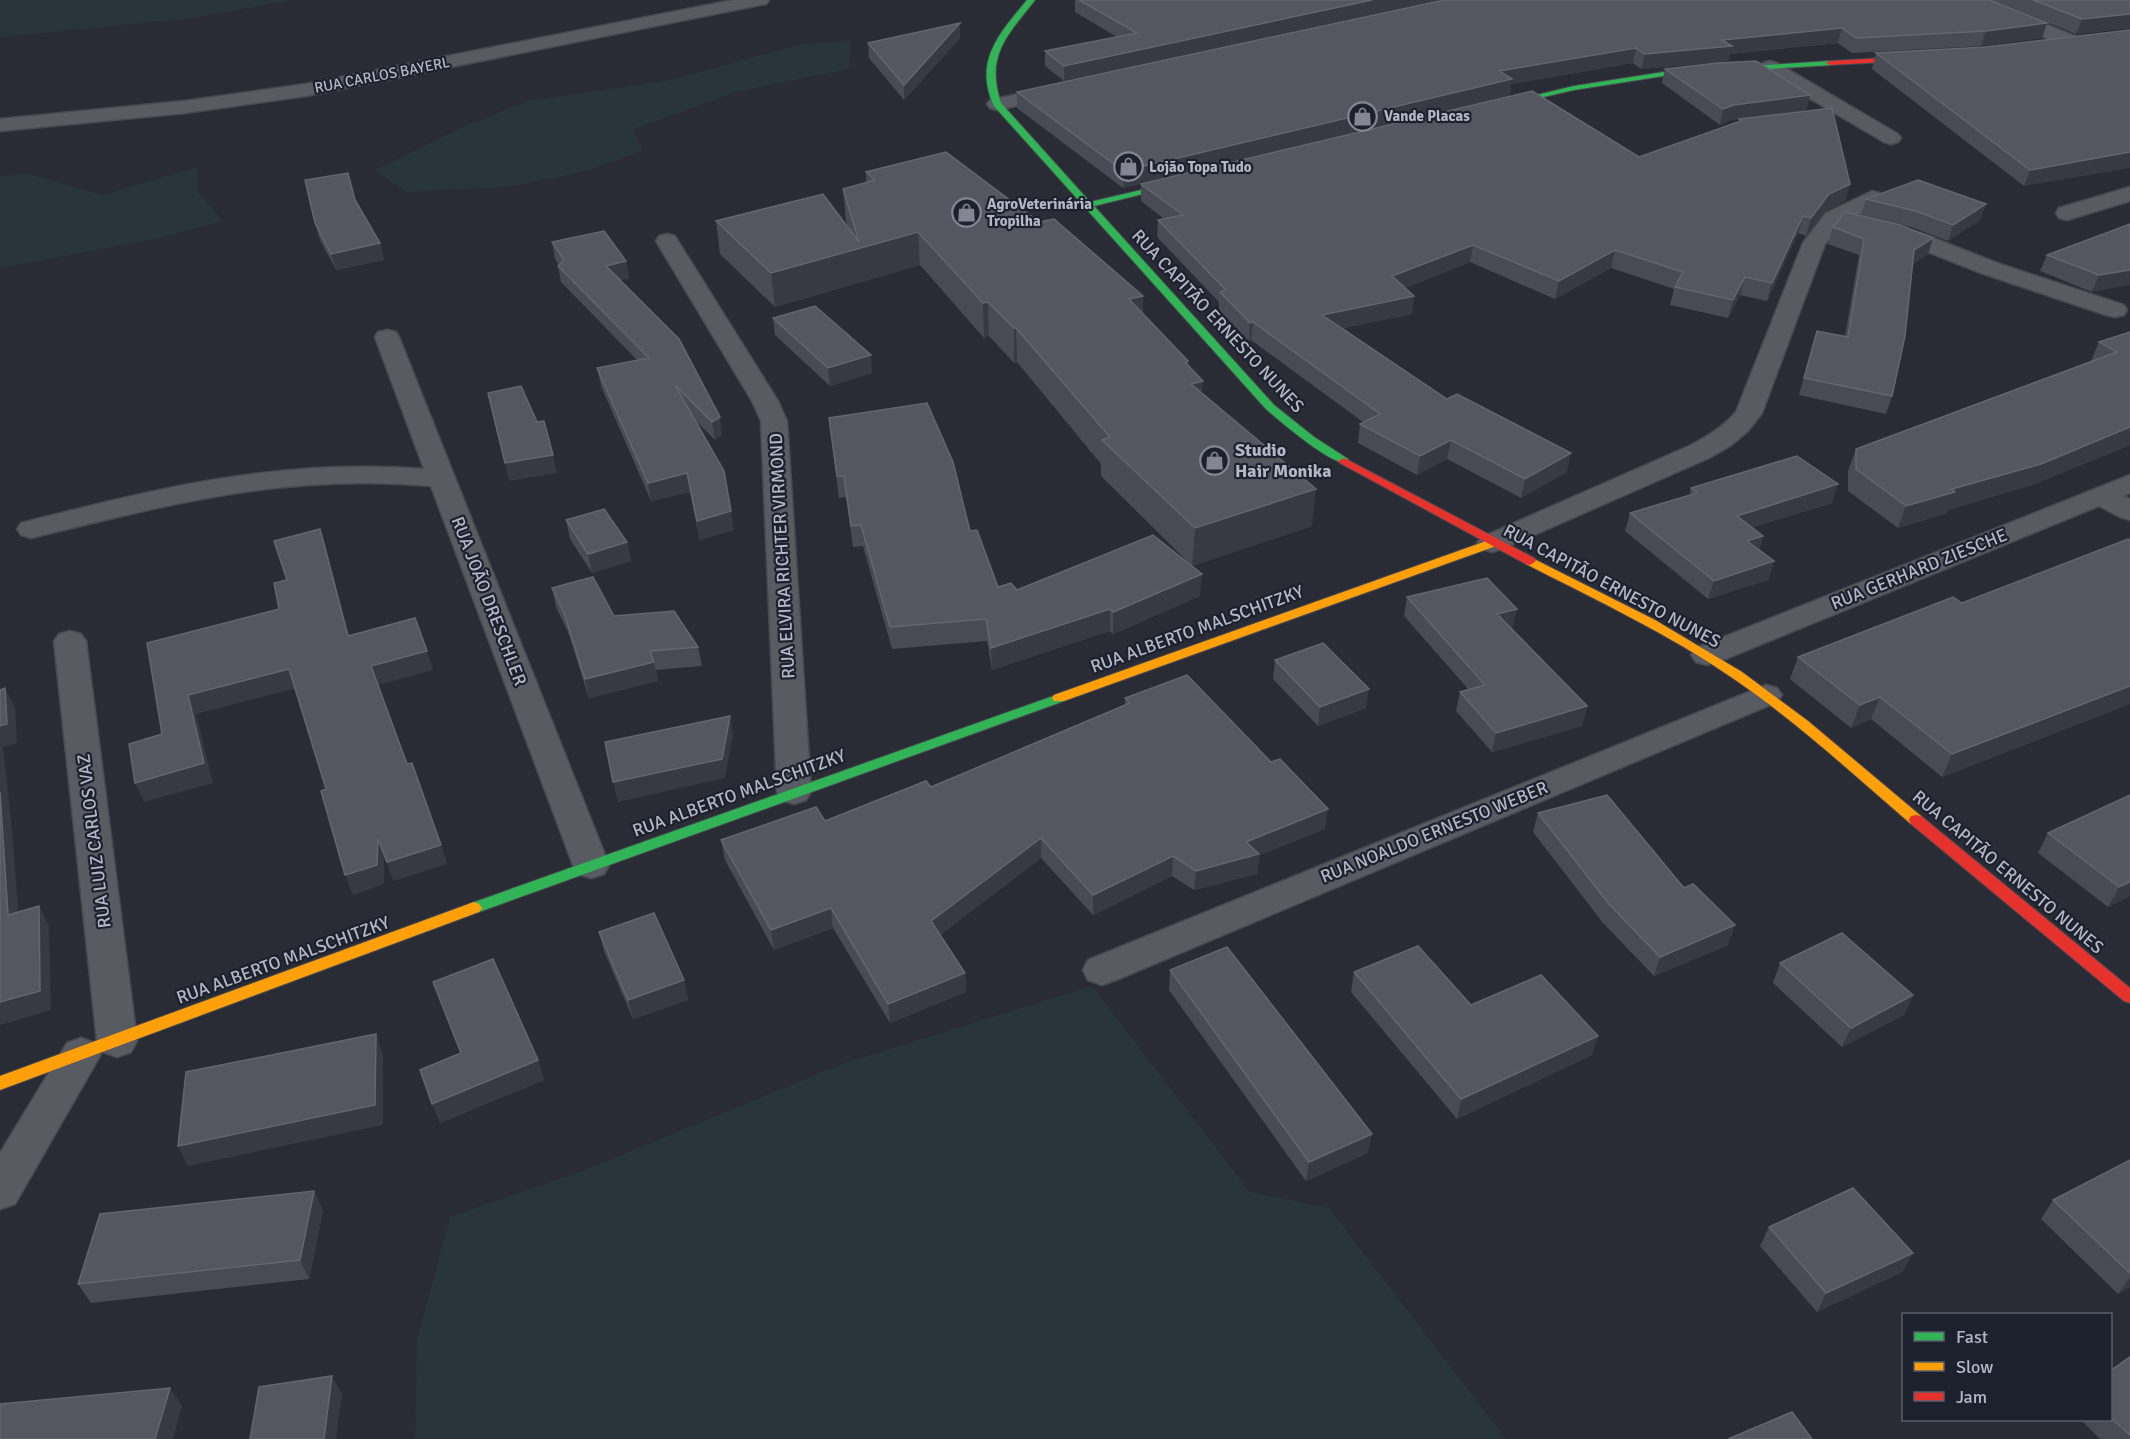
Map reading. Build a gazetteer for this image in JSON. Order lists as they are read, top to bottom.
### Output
{
  "streets": {
    "main road": ["RUA CAPITÃO ERNESTO NUNES", "RUA ALBERTO MALSCHITZKY"],
    "street": [
      "RUA CARLOS BAYERL",
      "RUA ELVIRA RICHTER VIRMOND",
      "RUA GERHARD ZIESCHE",
      "RUA JOÃO DRESCHLER",
      "RUA NOALDO ERNESTO WEBER",
      "RUA LUIZ CARLOS VAZ"
    ]
  },
  "crossings": [
    ["RUA CAPITÃO ERNESTO NUNES", "RUA GERHARD ZIESCHE"],
    ["RUA CAPITÃO ERNESTO NUNES", "RUA ALBERTO MALSCHITZKY"],
    ["RUA CAPITÃO ERNESTO NUNES", "RUA NOALDO ERNESTO WEBER"],
    ["RUA ELVIRA RICHTER VIRMOND", "RUA ALBERTO MALSCHITZKY"],
    ["RUA JOÃO DRESCHLER", "RUA ALBERTO MALSCHITZKY"],
    ["RUA ALBERTO MALSCHITZKY", "RUA LUIZ CARLOS VAZ"]
  ],
  "places": {
    "shop": [
      "Vande Placas",
      "Lojão Topa Tudo",
      "AgroVeterinária Tropilha",
      "Studio Hair Monika"
    ]
  },
  "legend": ["Fast", "Slow", "Jam"]
}
